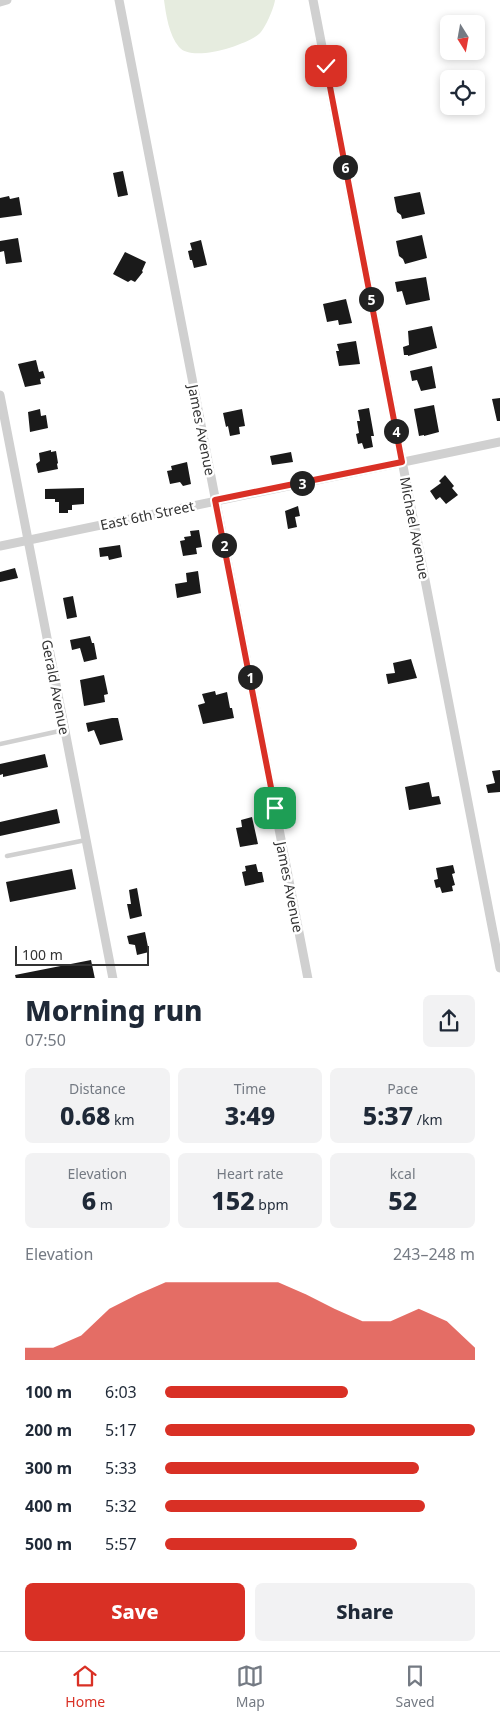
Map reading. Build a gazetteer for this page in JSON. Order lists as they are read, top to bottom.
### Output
{
  "streets": {
    "street": [
      "James Avenue",
      "East 6th Street",
      "Michael Avenue",
      "Gerald Avenue"
    ]
  },
  "crossings": [
    ["James Avenue", "East 6th Street"],
    ["East 6th Street", "Michael Avenue"],
    ["East 6th Street", "Gerald Avenue"]
  ],
  "scale_bar": "100 m",
  "north": "bottom",
  "page": {
    "pins": [
      "6",
      "5",
      "4",
      "3",
      "2",
      "1"
    ],
    "scale": "100 m",
    "heading": ["Morning run", "07:50"],
    "stats": [
      ["Distance", "0.68 km"],
      ["Time", "3:49"],
      ["Pace", "5:37 /km"],
      ["Elevation", "6 m"],
      ["Heart rate", "152 bpm"],
      ["kcal", "52"]
    ],
    "chart": ["Elevation", "243–248 m"],
    "list": [
      {
        "name": "100 m",
        "note": "6:03"
      },
      {
        "name": "200 m",
        "note": "5:17"
      },
      {
        "name": "300 m",
        "note": "5:33"
      },
      {
        "name": "400 m",
        "note": "5:32"
      },
      {
        "name": "500 m",
        "note": "5:57"
      }
    ],
    "buttons": ["Save", "Share"],
    "tabs": ["Home", "Map", "Saved"]
  }
}
